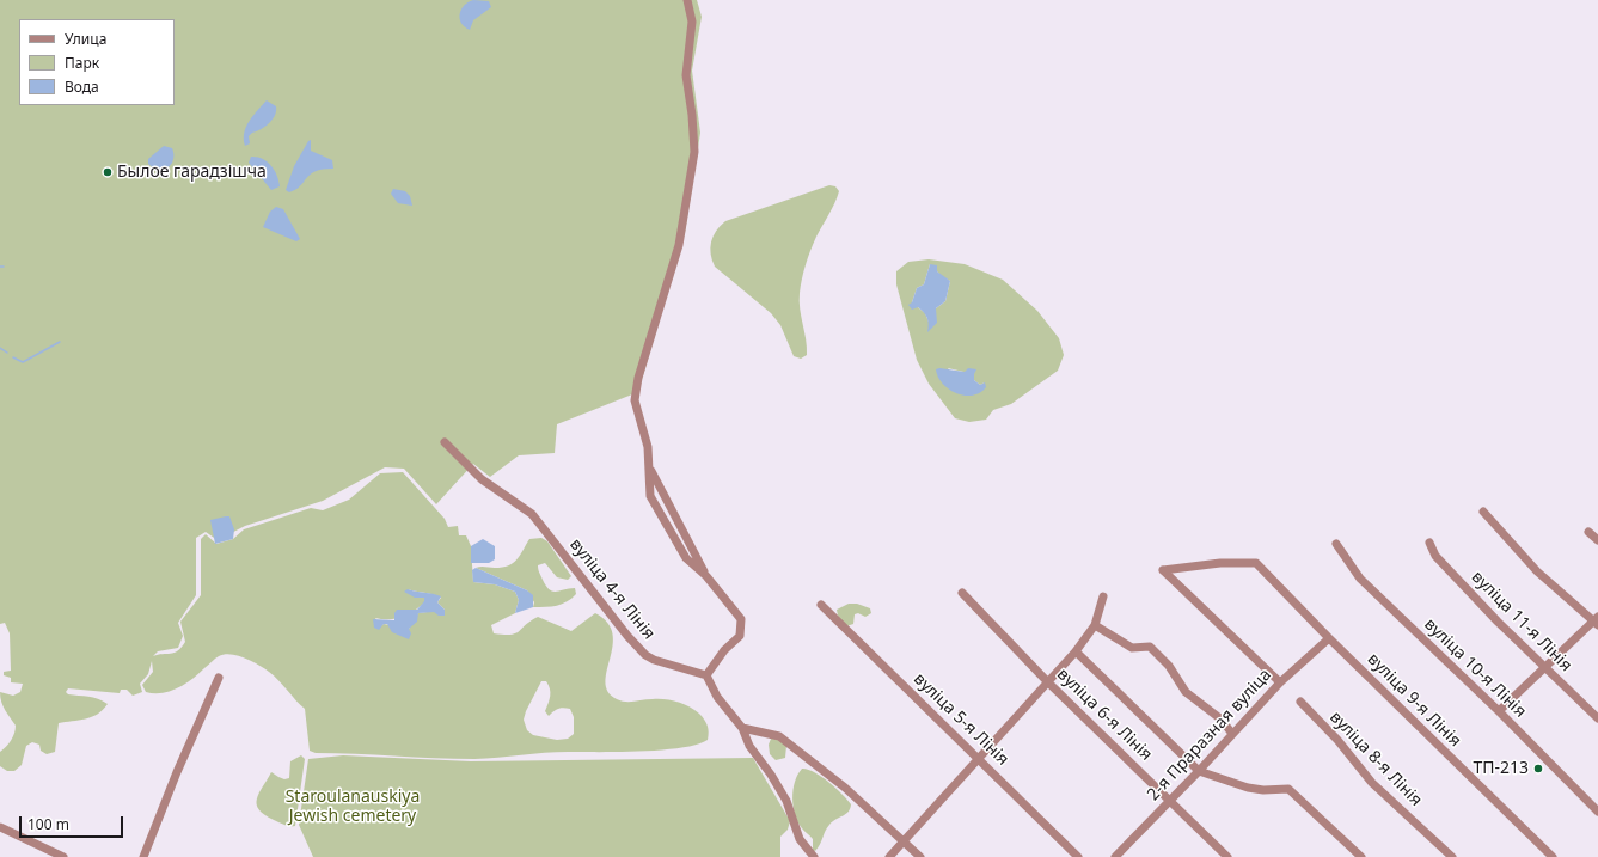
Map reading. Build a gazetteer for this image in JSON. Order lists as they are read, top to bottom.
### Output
{
  "streets": {
    "street": [
      "вуліца 4-я Лінія",
      "вуліца 11-я Лінія",
      "вуліца 10-я Лінія",
      "вуліца 9-я Лінія",
      "вуліца 6-я Лінія",
      "вуліца 5-я Лінія",
      "2-я Праразная вуліца",
      "вуліца 8-я Лінія"
    ]
  },
  "crossings": [
    ["вуліца 9-я Лінія", "2-я Праразная вуліца"],
    ["вуліца 6-я Лінія", "2-я Праразная вуліца"]
  ],
  "parks": ["Staroulanauskiya Jewish cemetery"],
  "places": ["Былое гарадзішча", "ТП-213"],
  "legend": ["Улица", "Парк", "Вода"],
  "scale_bar": "100 m"
}
